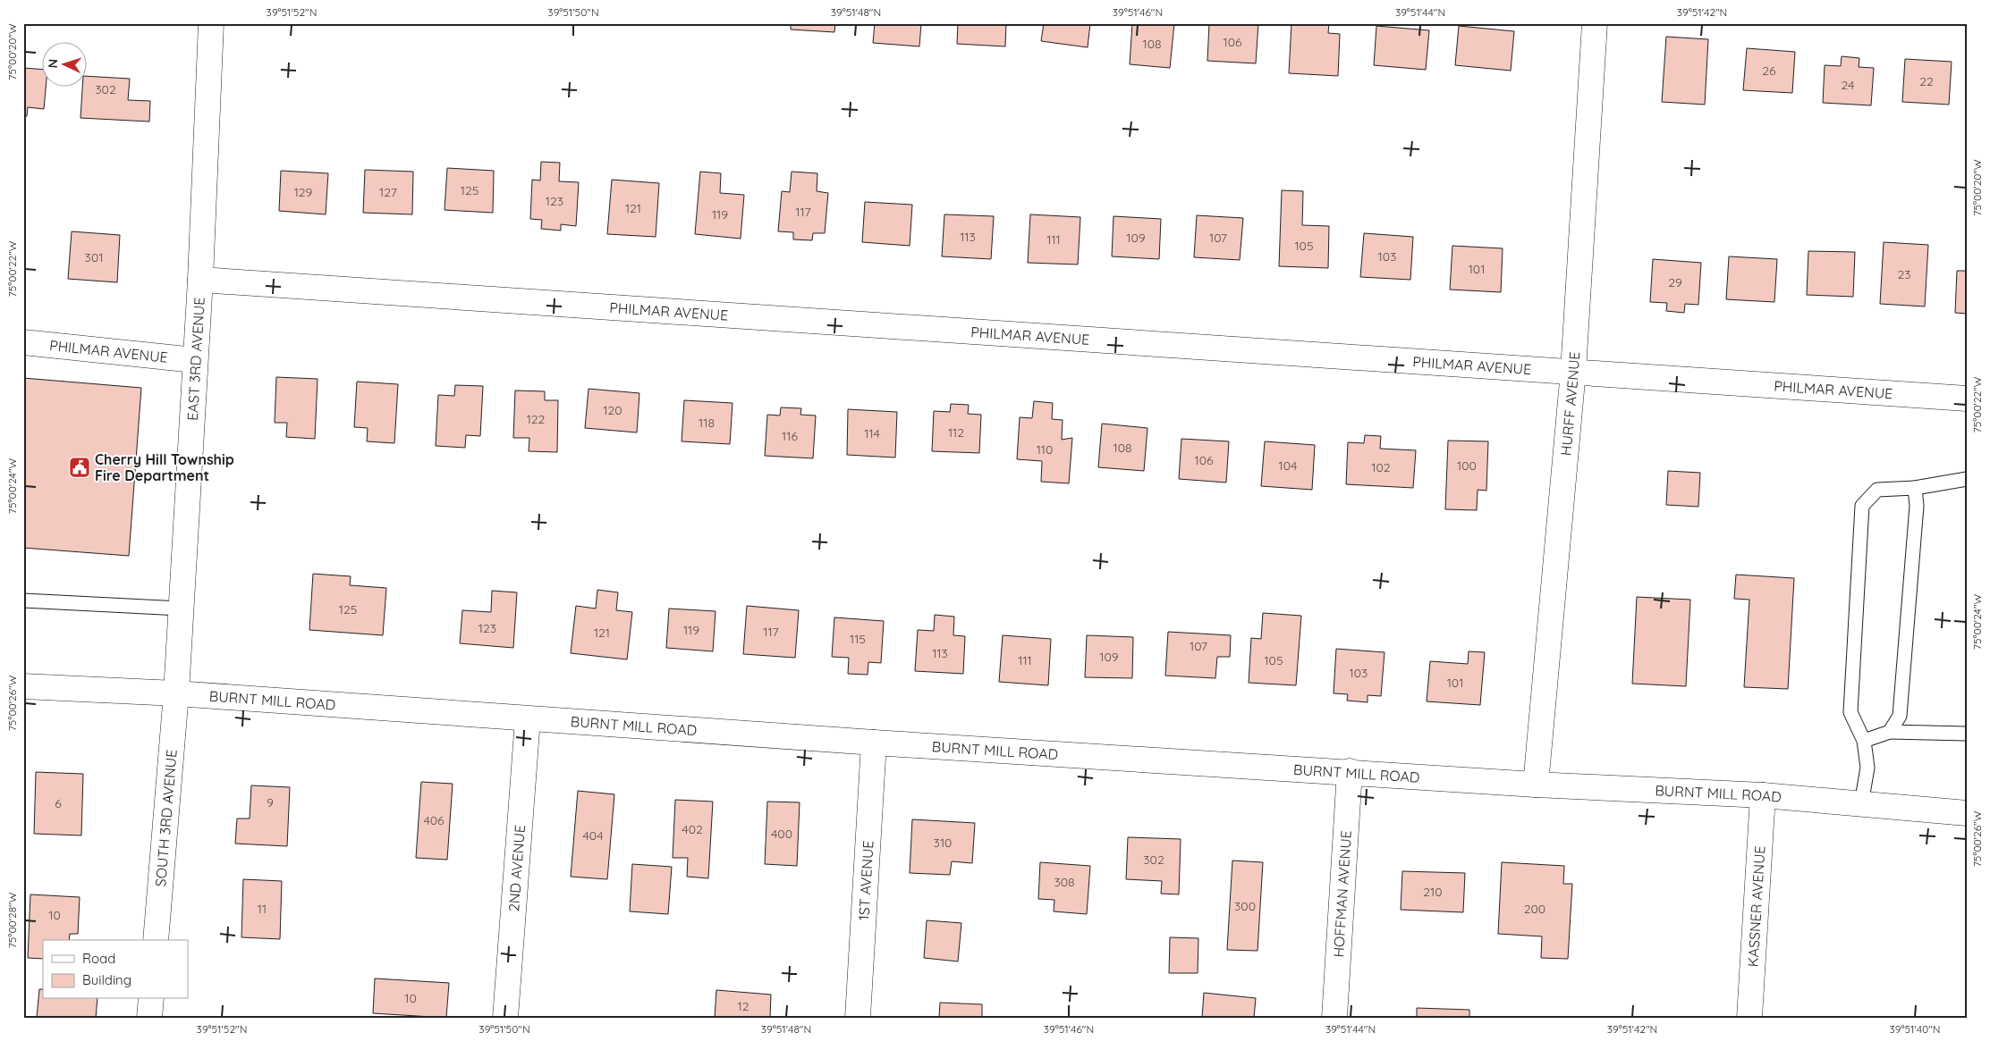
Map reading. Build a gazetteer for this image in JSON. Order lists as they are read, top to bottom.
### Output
{
  "streets": {
    "street": [
      "PHILMAR AVENUE",
      "EAST 3RD AVENUE",
      "HURFF AVENUE",
      "BURNT MILL ROAD",
      "SOUTH 3RD AVENUE",
      "2ND AVENUE",
      "1ST AVENUE",
      "HOFFMAN AVENUE",
      "KASSNER AVENUE"
    ]
  },
  "crossings": [
    ["PHILMAR AVENUE", "EAST 3RD AVENUE"],
    ["PHILMAR AVENUE", "HURFF AVENUE"],
    ["EAST 3RD AVENUE", "BURNT MILL ROAD"],
    ["EAST 3RD AVENUE", "SOUTH 3RD AVENUE"],
    ["HURFF AVENUE", "BURNT MILL ROAD"],
    ["BURNT MILL ROAD", "SOUTH 3RD AVENUE"],
    ["BURNT MILL ROAD", "2ND AVENUE"],
    ["BURNT MILL ROAD", "1ST AVENUE"],
    ["BURNT MILL ROAD", "HOFFMAN AVENUE"],
    ["BURNT MILL ROAD", "KASSNER AVENUE"]
  ],
  "places": {
    "public building": ["Cherry Hill Township Fire Department"]
  },
  "house_numbers": [
    "106",
    "108",
    "26",
    "22",
    "24",
    "302",
    "125",
    "129",
    "127",
    "123",
    "121",
    "117",
    "119",
    "113",
    "109",
    "107",
    "111",
    "105",
    "103",
    "301",
    "101",
    "23",
    "29",
    "120",
    "122",
    "118",
    "112",
    "114",
    "116",
    "108",
    "110",
    "106",
    "104",
    "100",
    "102",
    "125",
    "123",
    "119",
    "117",
    "121",
    "115",
    "107",
    "113",
    "109",
    "111",
    "105",
    "103",
    "101",
    "9",
    "6",
    "406",
    "402",
    "400",
    "404",
    "310",
    "302",
    "308",
    "210",
    "300",
    "11",
    "200",
    "10",
    "10",
    "12"
  ],
  "legend": ["Road", "Building"],
  "north": "left",
  "coordinates": [
    "39°51'52\"N",
    "39°51'50\"N",
    "39°51'48\"N",
    "39°51'46\"N",
    "39°51'44\"N",
    "39°51'42\"N",
    "75°00'20\"W",
    "75°00'22\"W",
    "75°00'24\"W",
    "75°00'26\"W",
    "75°00'28\"W",
    "39°51'40\"N"
  ]
}
